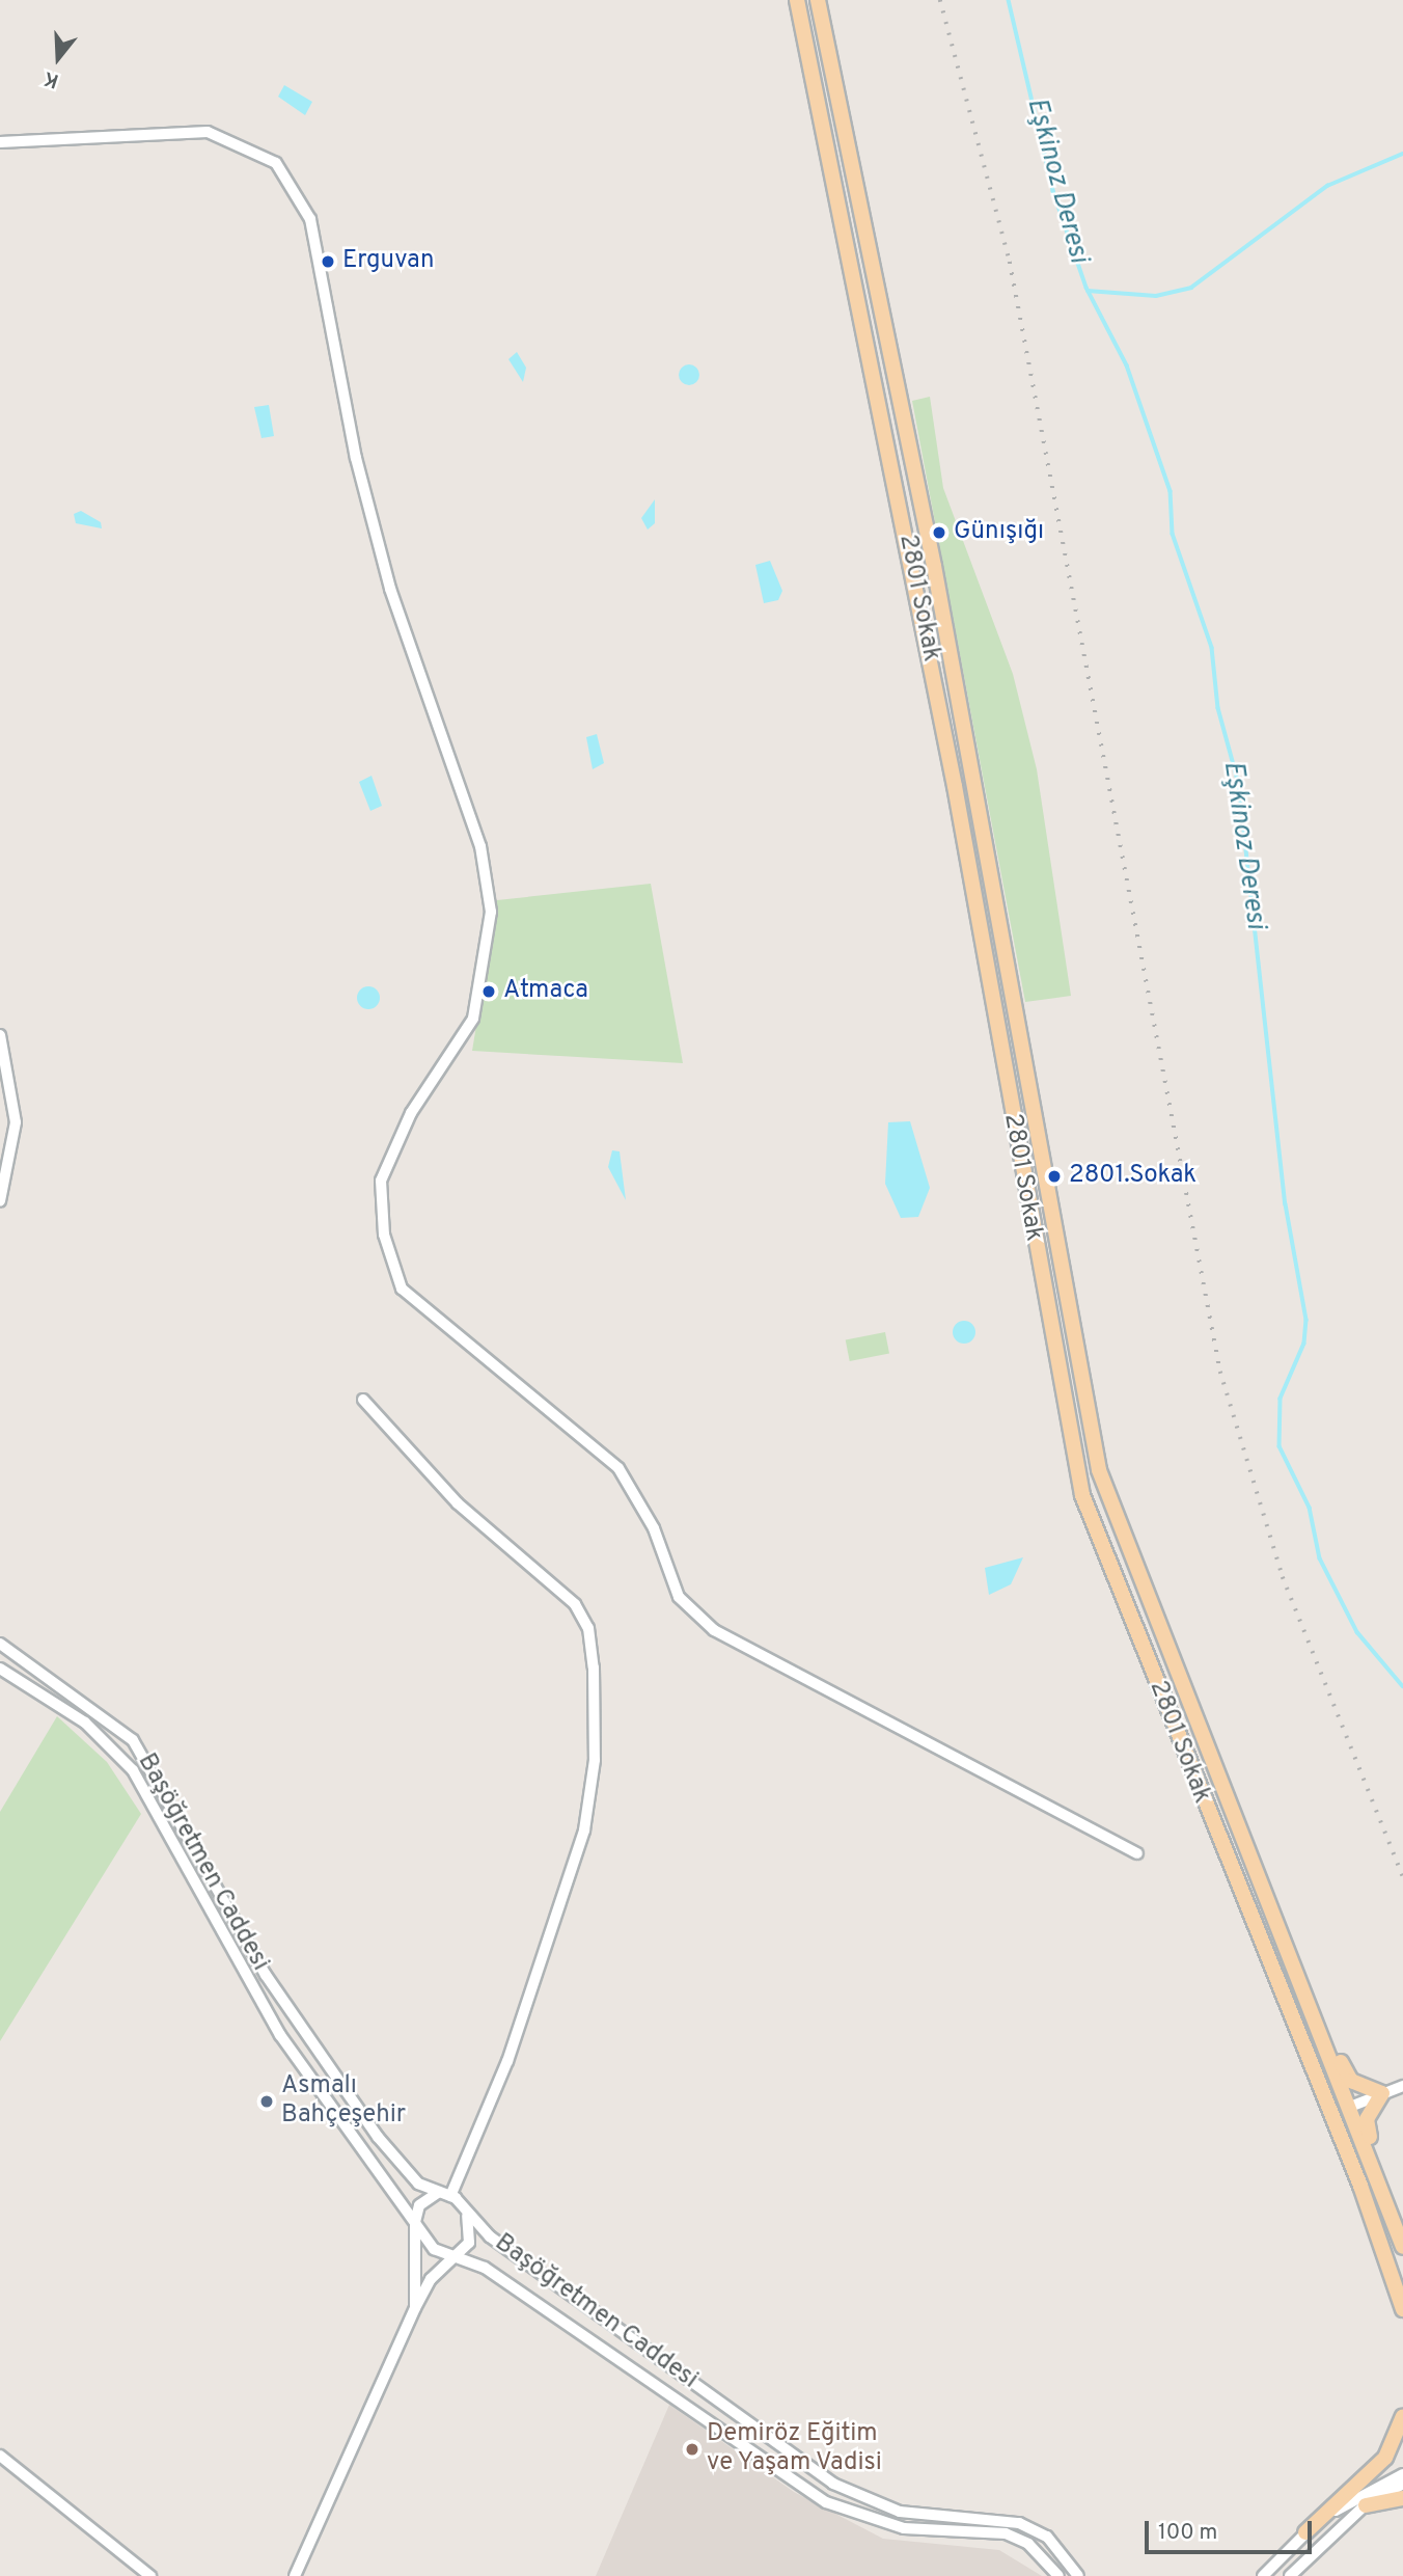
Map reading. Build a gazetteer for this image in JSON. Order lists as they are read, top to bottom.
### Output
{
  "streets": {
    "main road": ["2801 Sokak"],
    "street": ["Başöğretmen Caddesi"]
  },
  "water": ["Eşkinoz Deresi"],
  "places": [
    "Erguvan",
    "Günışığı",
    "Atmaca",
    "2801.Sokak",
    "Asmalı Bahçeşehir",
    "Demiröz Eğitim ve Yaşam Vadisi"
  ],
  "scale_bar": "100 m",
  "north": "bottom"
}
